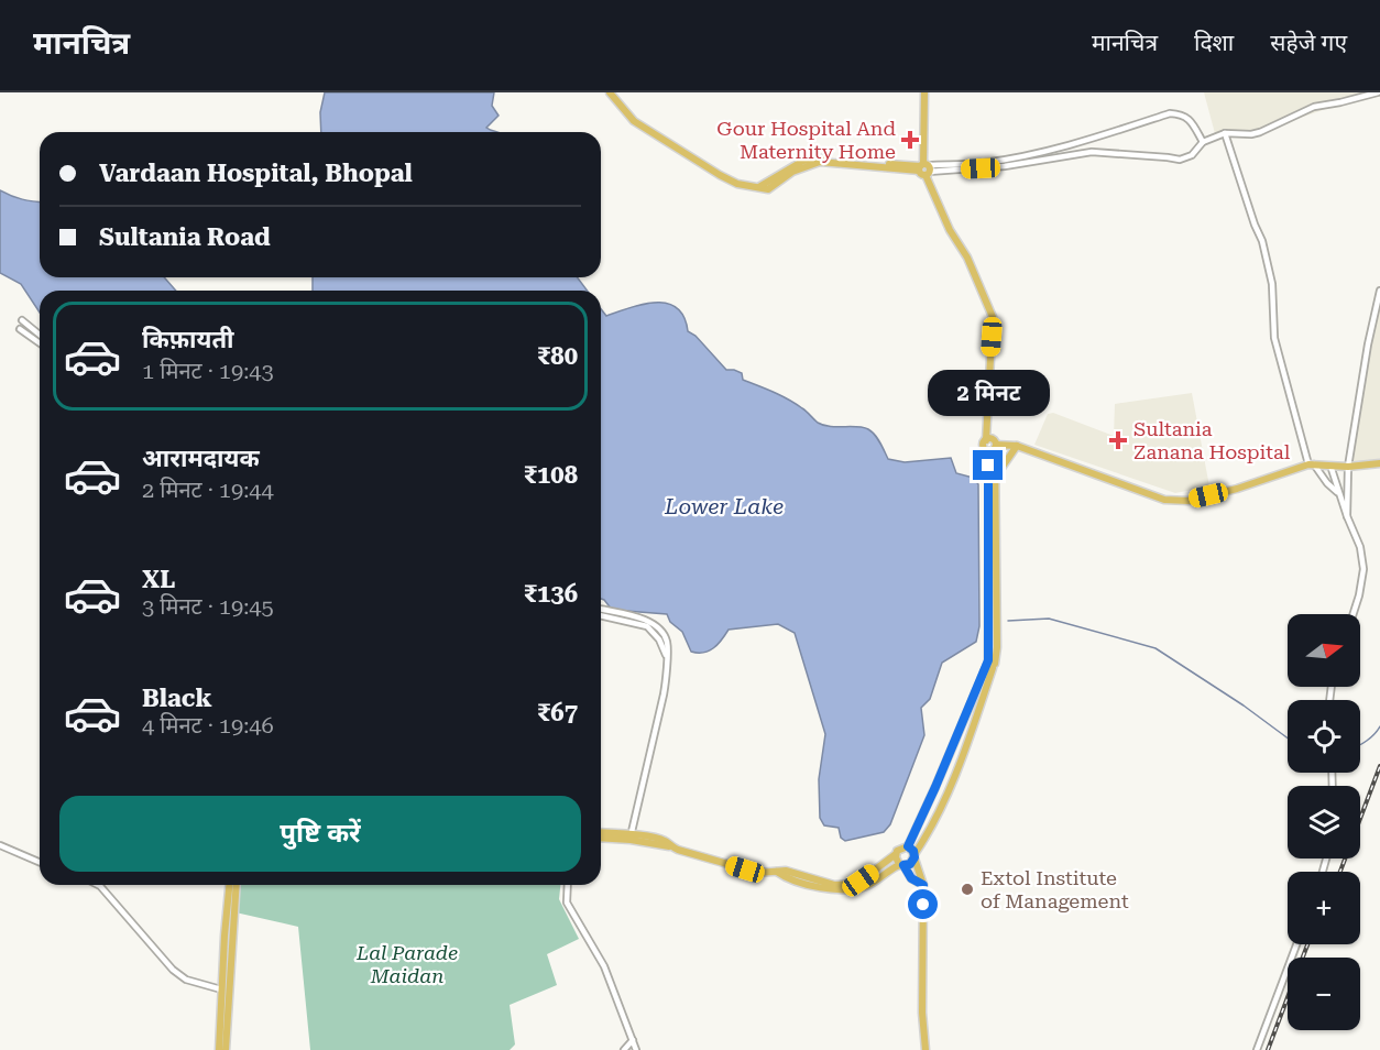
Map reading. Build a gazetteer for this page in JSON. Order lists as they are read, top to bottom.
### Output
{
  "water": ["Lower Lake"],
  "parks": ["Lal Parade Maidan"],
  "places": {
    "health": ["Gour Hospital And Maternity Home", "Sultania Zanana Hospital"],
    "other": ["Extol Institute of Management"]
  },
  "north": "right",
  "page": {
    "header": "मानचित्र",
    "nav": ["मानचित्र", "दिशा", "सहेजे गए"],
    "banner": ["Vardaan Hospital, Bhopal", "Sultania Road"],
    "list": [
      {
        "name": "किफ़ायती",
        "note": "1 मिनट · 19:43",
        "value": "₹80"
      },
      {
        "name": "आरामदायक",
        "note": "2 मिनट · 19:44",
        "value": "₹108"
      },
      {
        "name": "XL",
        "note": "3 मिनट · 19:45",
        "value": "₹136"
      },
      {
        "name": "Black",
        "note": "4 मिनट · 19:46",
        "value": "₹67"
      }
    ],
    "bubble": "2 मिनट",
    "map_buttons": ["+", "−"],
    "buttons": "पुष्टि करें"
  }
}
